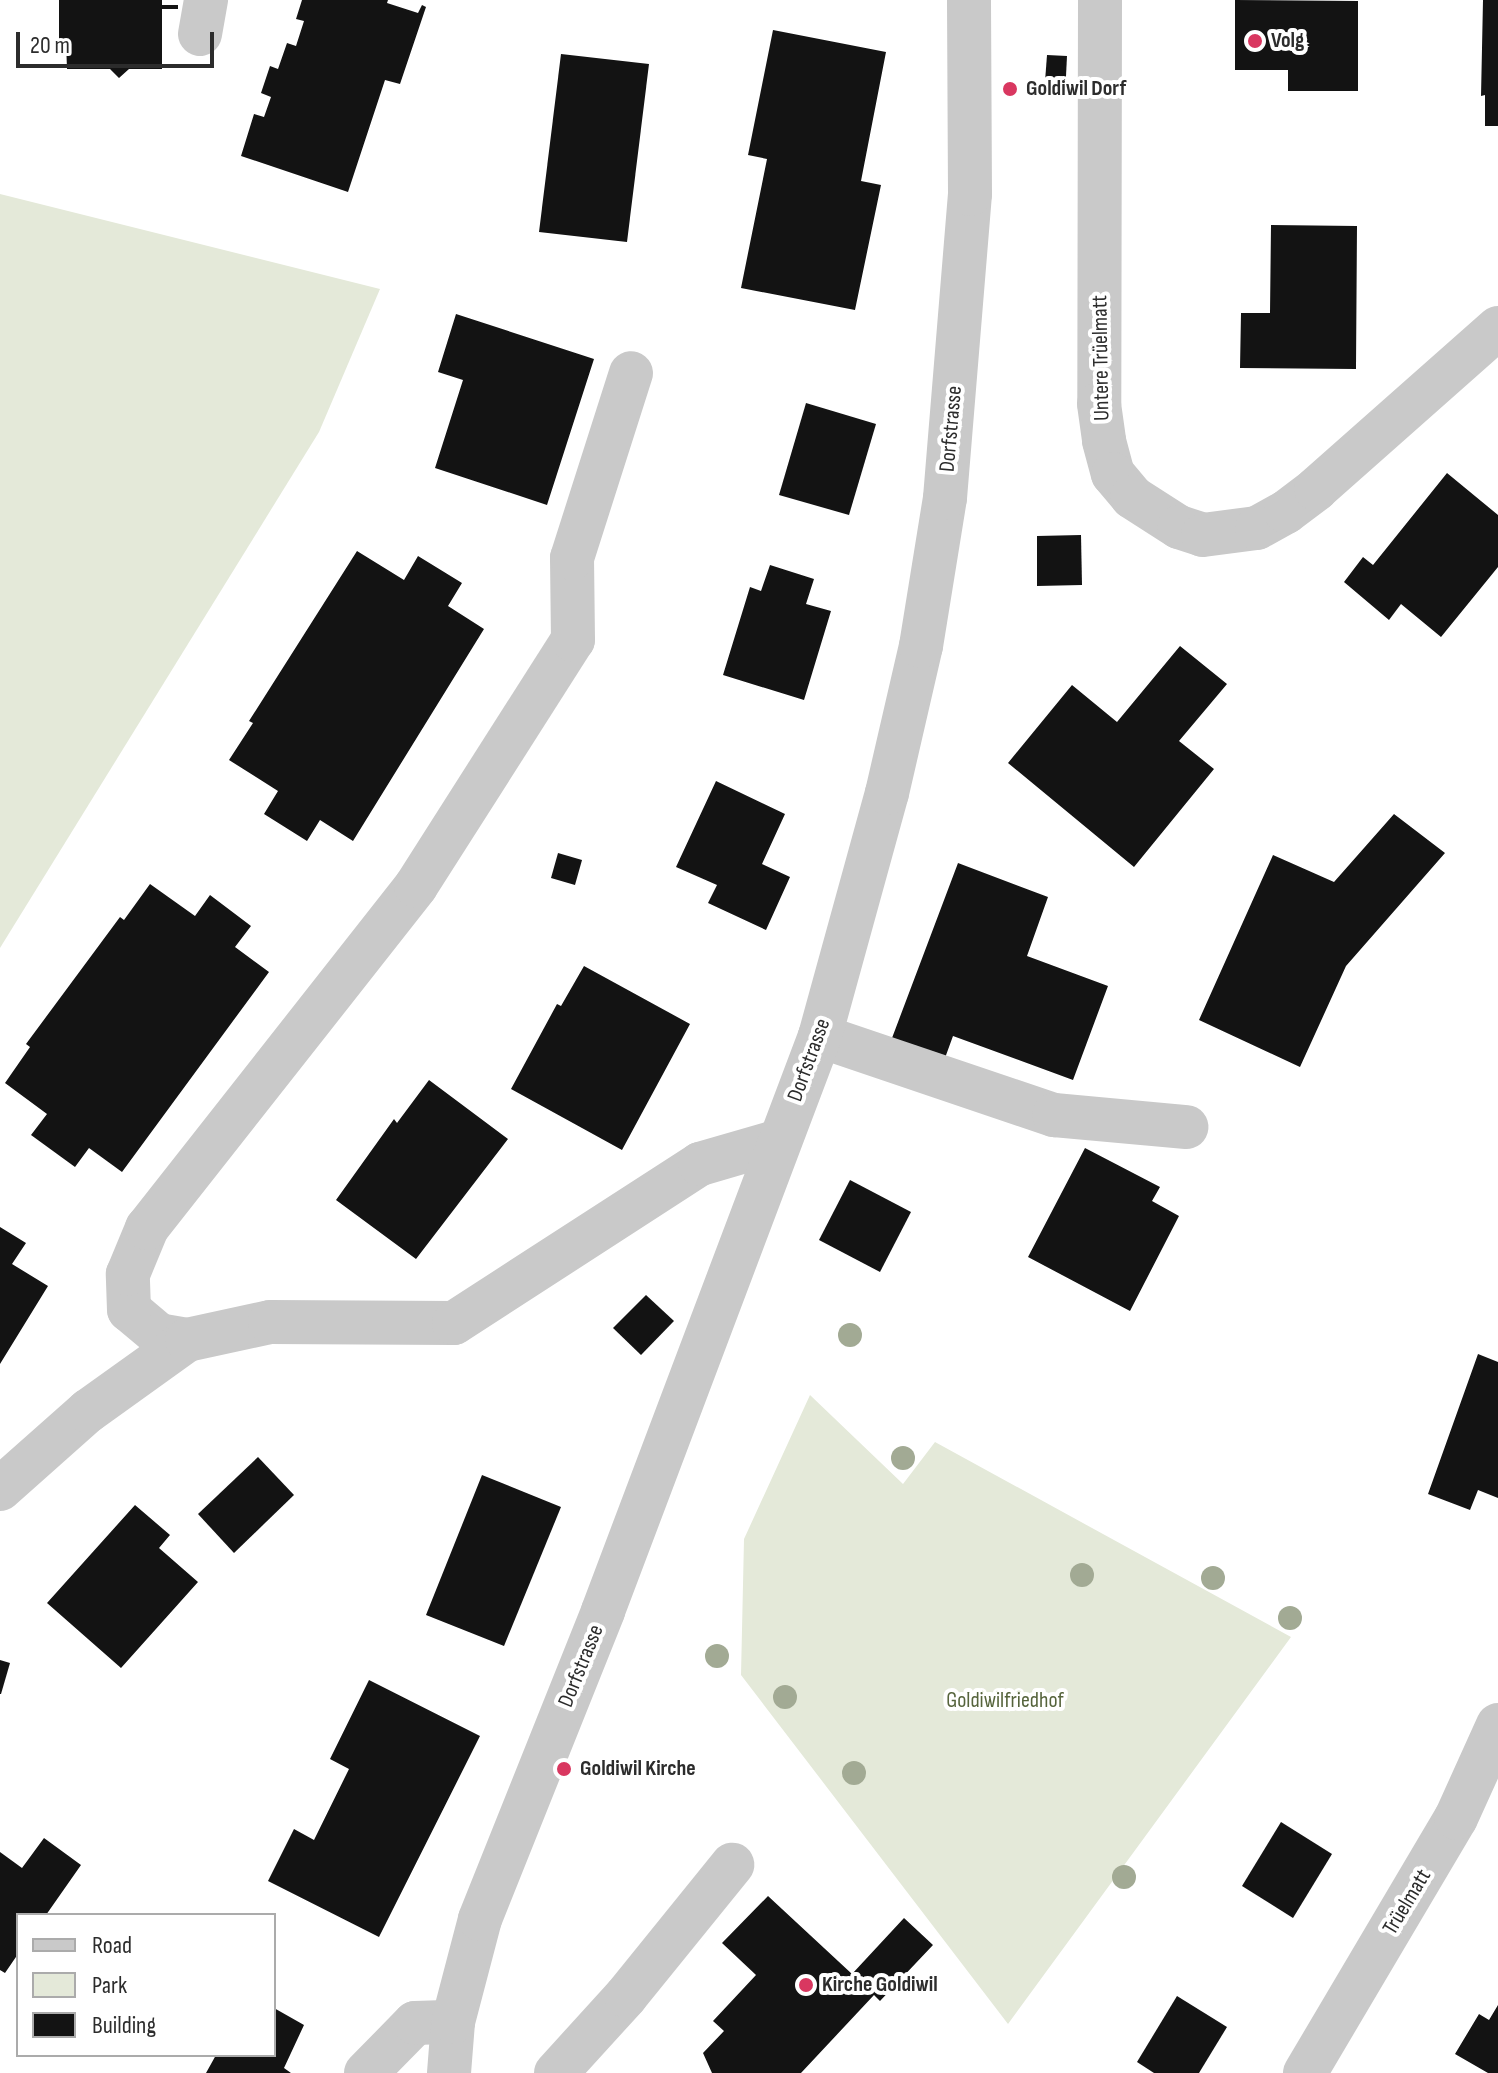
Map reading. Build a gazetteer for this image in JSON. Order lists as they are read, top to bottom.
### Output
{
  "streets": {
    "street": ["Untere Trüelmatt", "Dorfstrasse", "Trüelmatt"]
  },
  "parks": ["Goldiwilfriedhof"],
  "places": [
    "Volg",
    "Goldiwil Dorf",
    "Goldiwil Kirche",
    "Kirche Goldiwil"
  ],
  "legend": ["Road", "Park", "Building"],
  "scale_bar": "20 m"
}
